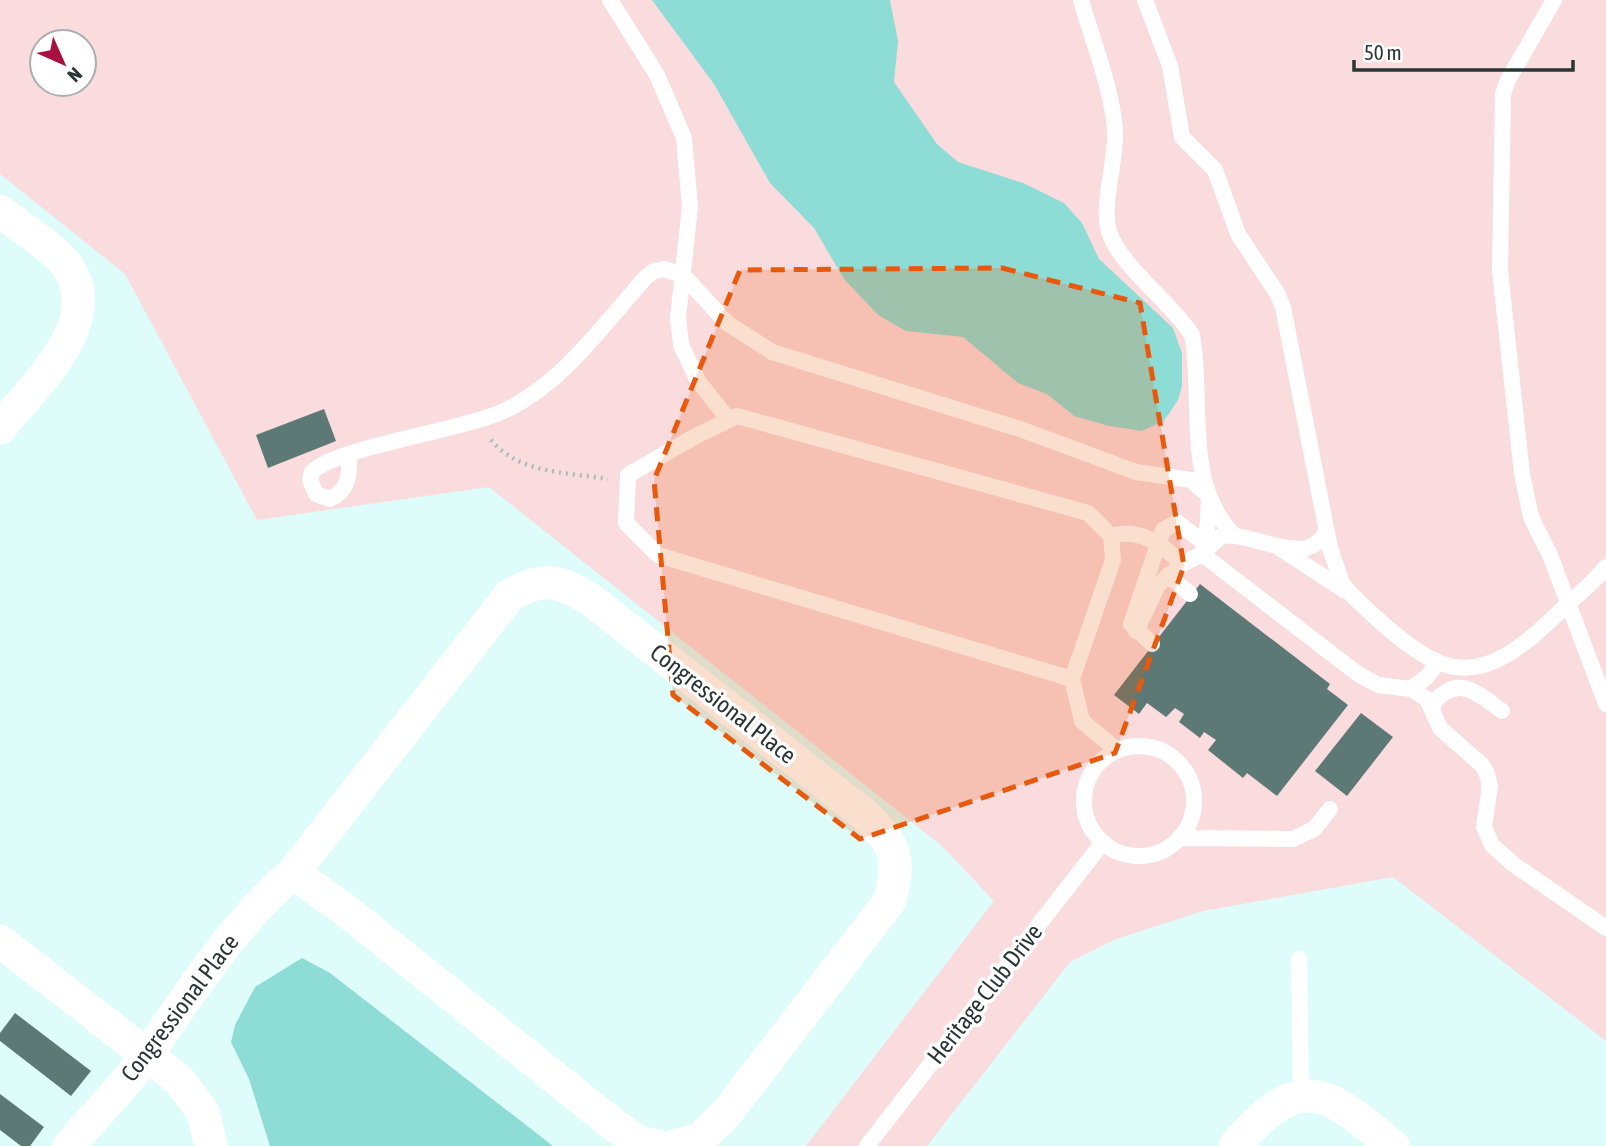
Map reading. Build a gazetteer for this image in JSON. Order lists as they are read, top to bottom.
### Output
{
  "streets": {
    "street": ["Congressional Place"],
    "lane": ["Heritage Club Drive"]
  },
  "scale_bar": "50 m",
  "north": "bottom right"
}
